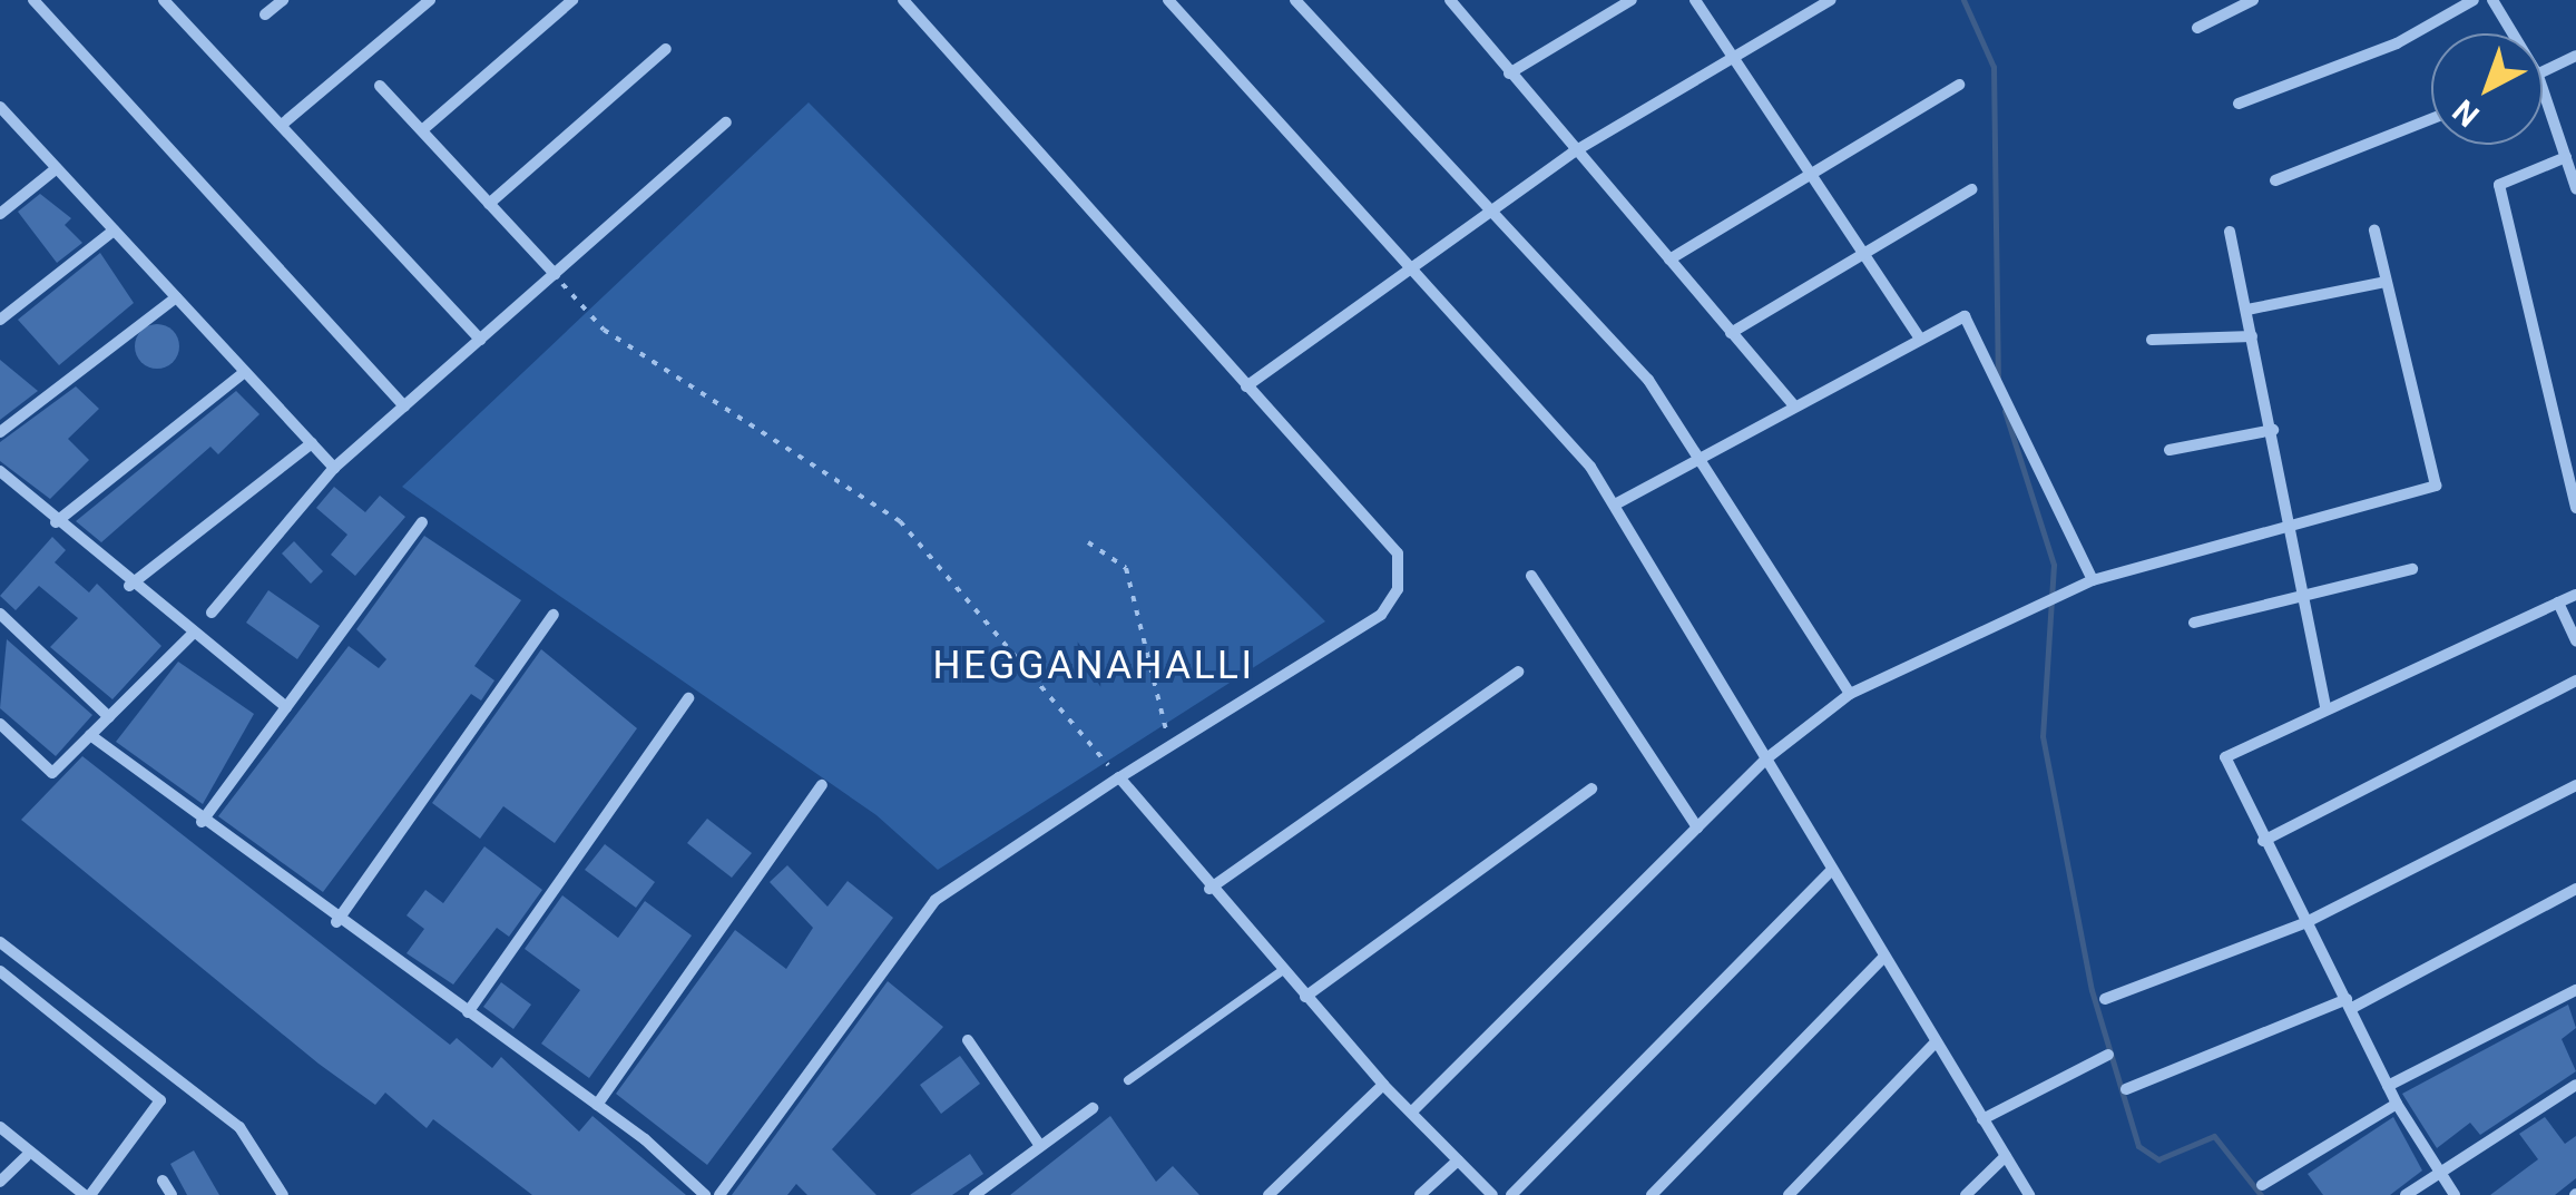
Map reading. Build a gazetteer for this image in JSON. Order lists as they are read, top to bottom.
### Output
{
  "districts": ["HEGGANAHALLI"],
  "north": "bottom left"
}
